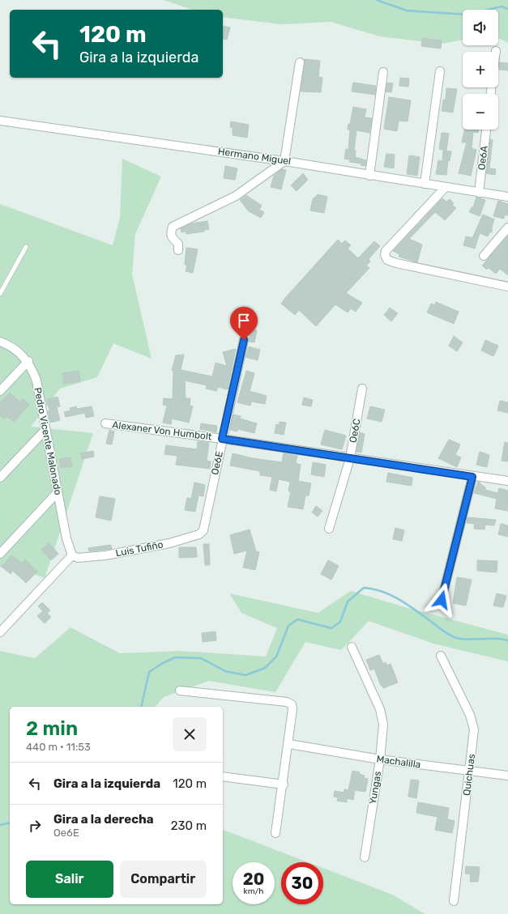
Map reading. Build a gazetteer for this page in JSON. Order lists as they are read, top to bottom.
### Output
{
  "streets": {
    "street": [
      "Hermano Miguel",
      "Oe6A",
      "Alexaner Von Humbolt",
      "Oe6C",
      "Pedro Vicente Malonado",
      "Oe6E",
      "Luis Tufiño",
      "Machalilla",
      "Quichuas",
      "Yungas"
    ]
  },
  "crossings": [
    ["Hermano Miguel", "Oe6A"],
    ["Alexaner Von Humbolt", "Oe6C"],
    ["Alexaner Von Humbolt", "Oe6E"],
    ["Pedro Vicente Malonado", "Luis Tufiño"],
    ["Oe6E", "Luis Tufiño"],
    ["Machalilla", "Quichuas"],
    ["Machalilla", "Yungas"]
  ],
  "page": {
    "map_buttons": ["+", "−"],
    "turn": ["120 m", "Gira a la izquierda"],
    "heading": ["2 min", "440 m · 11:53"],
    "list": [
      {
        "name": "Gira a la izquierda",
        "value": "120 m"
      },
      {
        "name": "Gira a la derecha",
        "note": "Oe6E",
        "value": "230 m"
      }
    ],
    "buttons": ["Salir", "Compartir"],
    "speed": "20 km/h",
    "limit": "30"
  }
}
